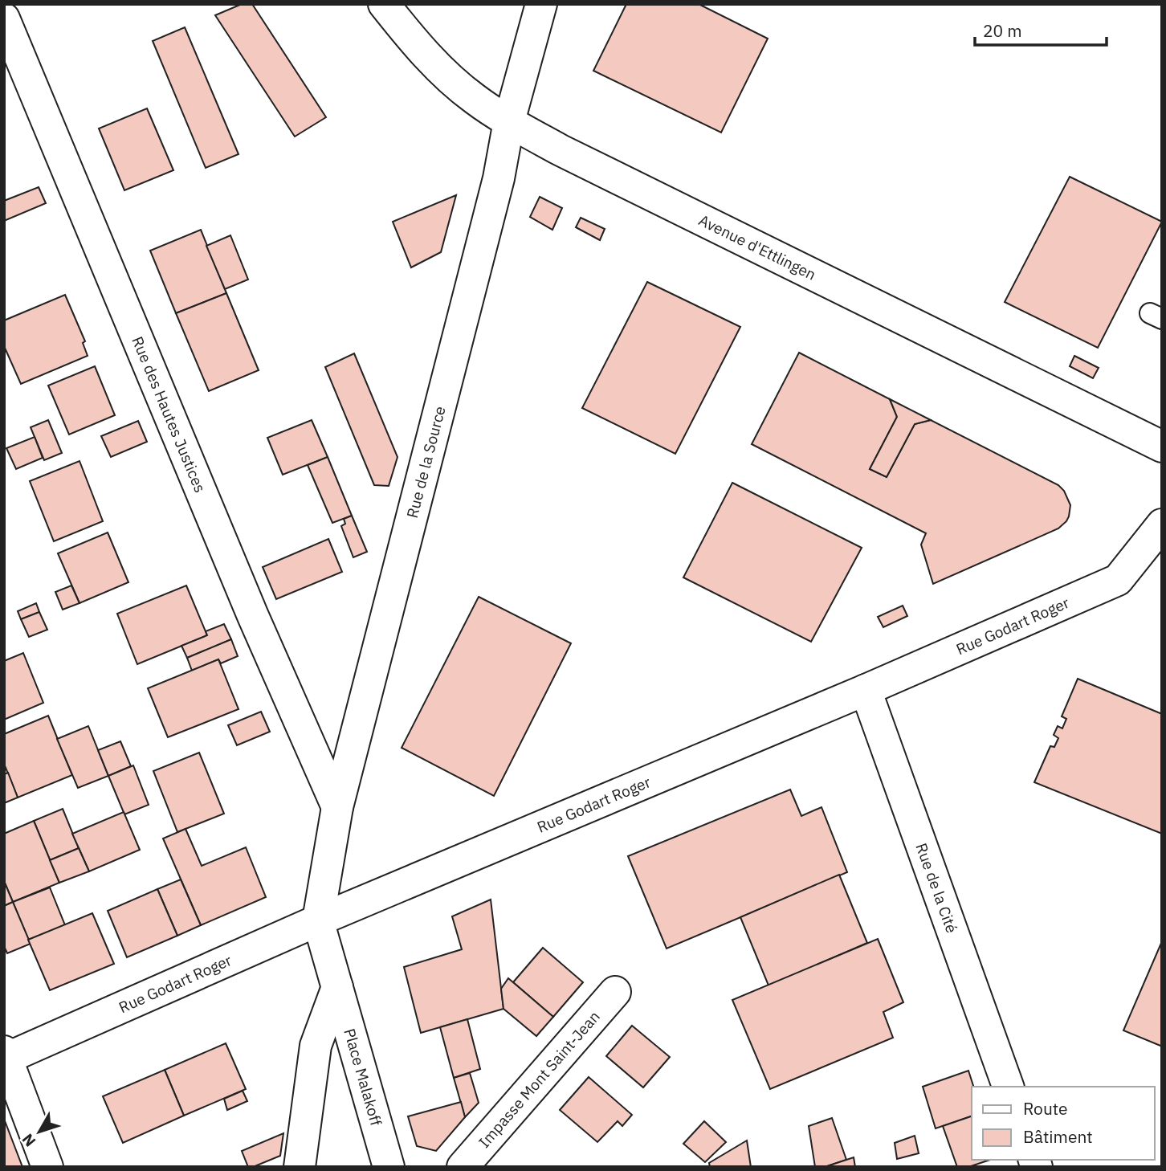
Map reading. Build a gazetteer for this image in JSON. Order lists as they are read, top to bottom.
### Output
{
  "streets": {
    "street": [
      "Avenue d'Ettlingen",
      "Rue des Hautes Justices",
      "Rue de la Source",
      "Rue Godart Roger",
      "Rue de la Cité",
      "Place Malakoff",
      "Impasse Mont Saint-Jean"
    ]
  },
  "crossings": [
    ["Avenue d'Ettlingen", "Rue de la Source"],
    ["Rue des Hautes Justices", "Rue de la Source"],
    ["Rue de la Source", "Rue Godart Roger"],
    ["Rue de la Source", "Place Malakoff"],
    ["Rue Godart Roger", "Rue de la Cité"],
    ["Rue Godart Roger", "Place Malakoff"]
  ],
  "legend": ["Route", "Bâtiment"],
  "scale_bar": "20 m",
  "north": "bottom left"
}
